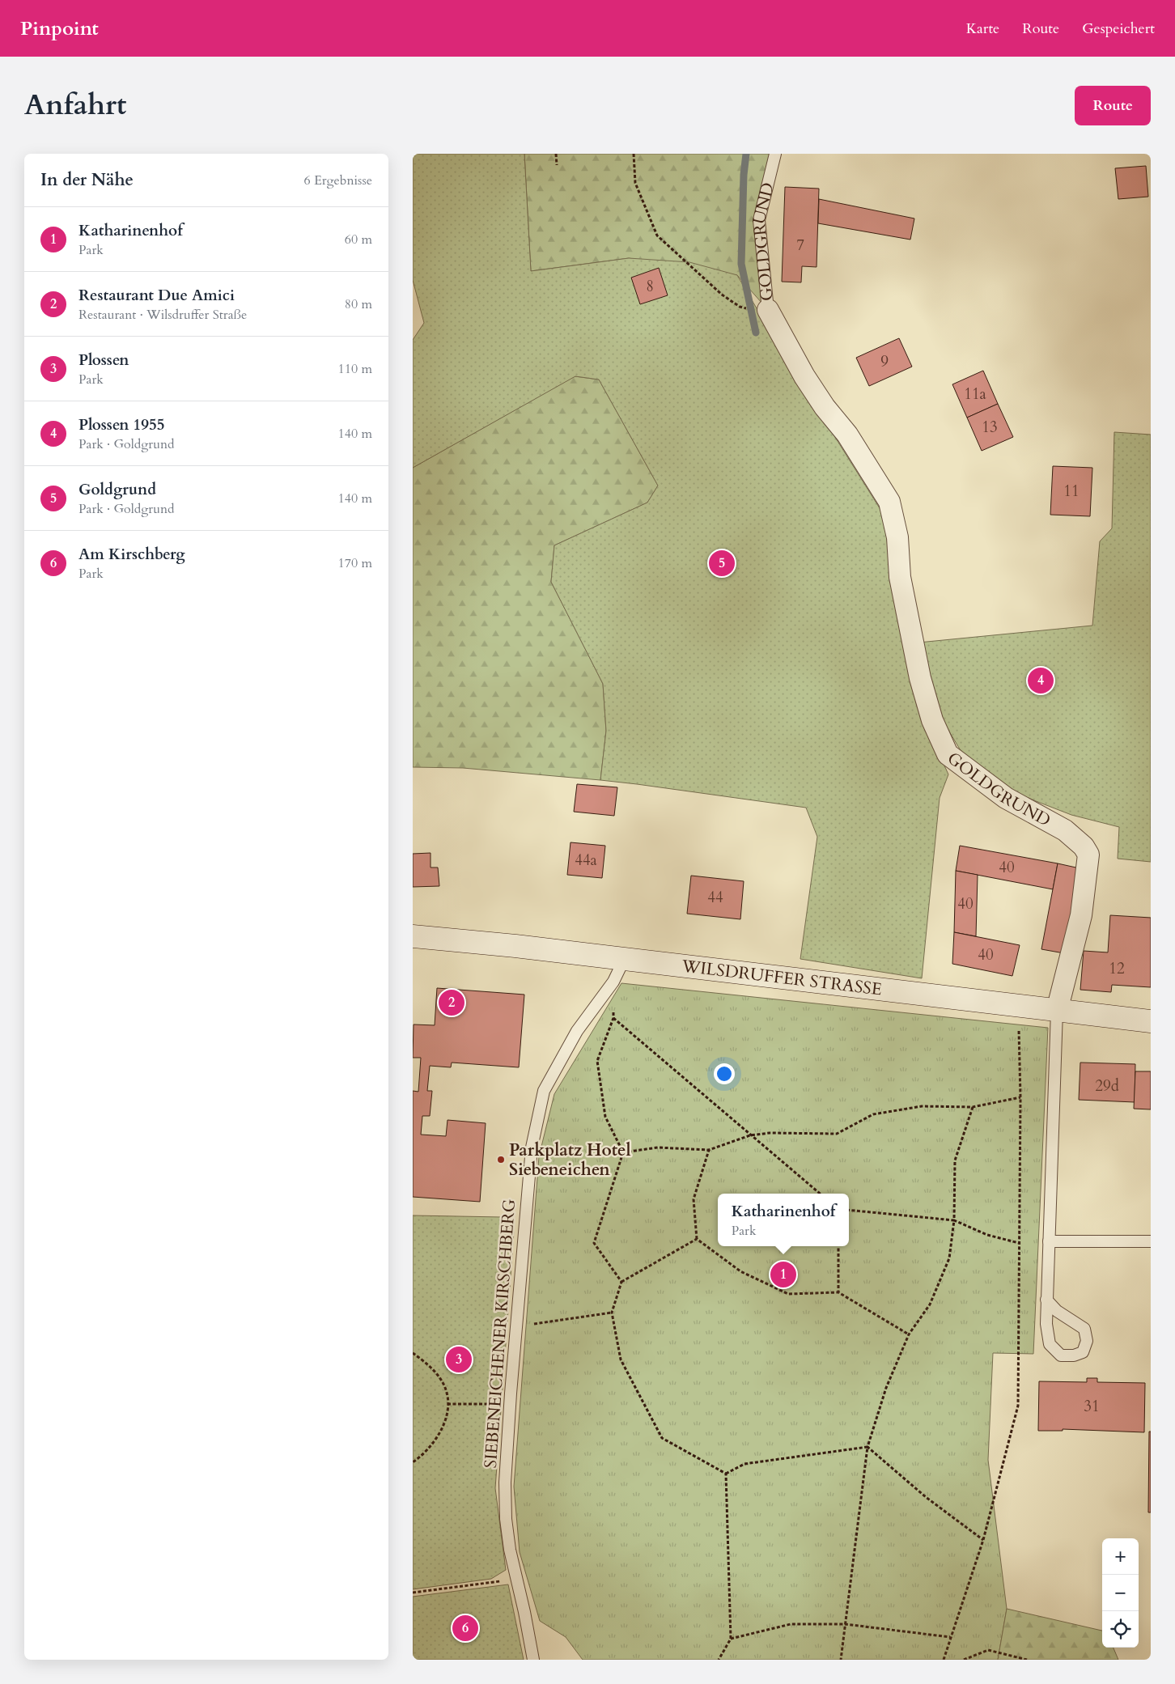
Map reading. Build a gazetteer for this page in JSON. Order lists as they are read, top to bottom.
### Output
{
  "streets": {
    "main road": ["WILSDRUFFER STRASSE"],
    "street": ["GOLDGRUND"],
    "lane": ["SIEBENEICHENER KIRSCHBERG"]
  },
  "crossings": [
    ["GOLDGRUND", "WILSDRUFFER STRASSE"],
    ["WILSDRUFFER STRASSE", "SIEBENEICHENER KIRSCHBERG"]
  ],
  "places": ["Parkplatz Hotel Siebeneichen"],
  "house_numbers": [
    "7",
    "8",
    "9",
    "11a",
    "13",
    "11",
    "44a",
    "40",
    "44",
    "40",
    "40",
    "12",
    "29d",
    "31"
  ],
  "page": {
    "header": "Pinpoint",
    "nav": ["Karte", "Route", "Gespeichert"],
    "title": "Anfahrt",
    "buttons": "Route",
    "heading": ["In der Nähe", "6 Ergebnisse"],
    "list": [
      {
        "mark": "1",
        "name": "Katharinenhof",
        "note": "Park",
        "value": "60 m"
      },
      {
        "mark": "2",
        "name": "Restaurant Due Amici",
        "note": "Restaurant · Wilsdruffer Straße",
        "value": "80 m"
      },
      {
        "mark": "3",
        "name": "Plossen",
        "note": "Park",
        "value": "110 m"
      },
      {
        "mark": "4",
        "name": "Plossen 1955",
        "note": "Park · Goldgrund",
        "value": "140 m"
      },
      {
        "mark": "5",
        "name": "Goldgrund",
        "note": "Park · Goldgrund",
        "value": "140 m"
      },
      {
        "mark": "6",
        "name": "Am Kirschberg",
        "note": "Park",
        "value": "170 m"
      }
    ],
    "pins": [
      "5",
      "4",
      "2",
      "1",
      "3",
      "6"
    ],
    "popup": ["Katharinenhof", "Park"],
    "map_buttons": ["+", "−"]
  }
}
